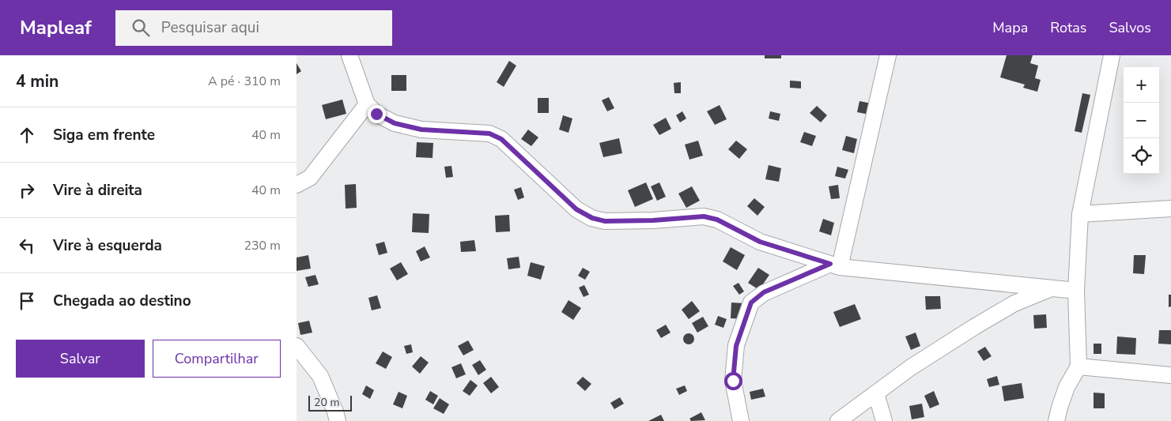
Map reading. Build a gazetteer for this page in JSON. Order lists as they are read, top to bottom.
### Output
{
  "scale_bar": "20 m",
  "page": {
    "header": "Mapleaf",
    "search": "Pesquisar aqui",
    "nav": ["Mapa", "Rotas", "Salvos"],
    "heading": ["4 min", "A pé · 310 m"],
    "map_buttons": ["+", "−"],
    "list": [
      ["Siga em frente", "40 m"],
      ["Vire à direita", "40 m"],
      ["Vire à esquerda", "230 m"],
      "Chegada ao destino"
    ],
    "buttons": ["Salvar", "Compartilhar"],
    "scale": "20 m"
  }
}
